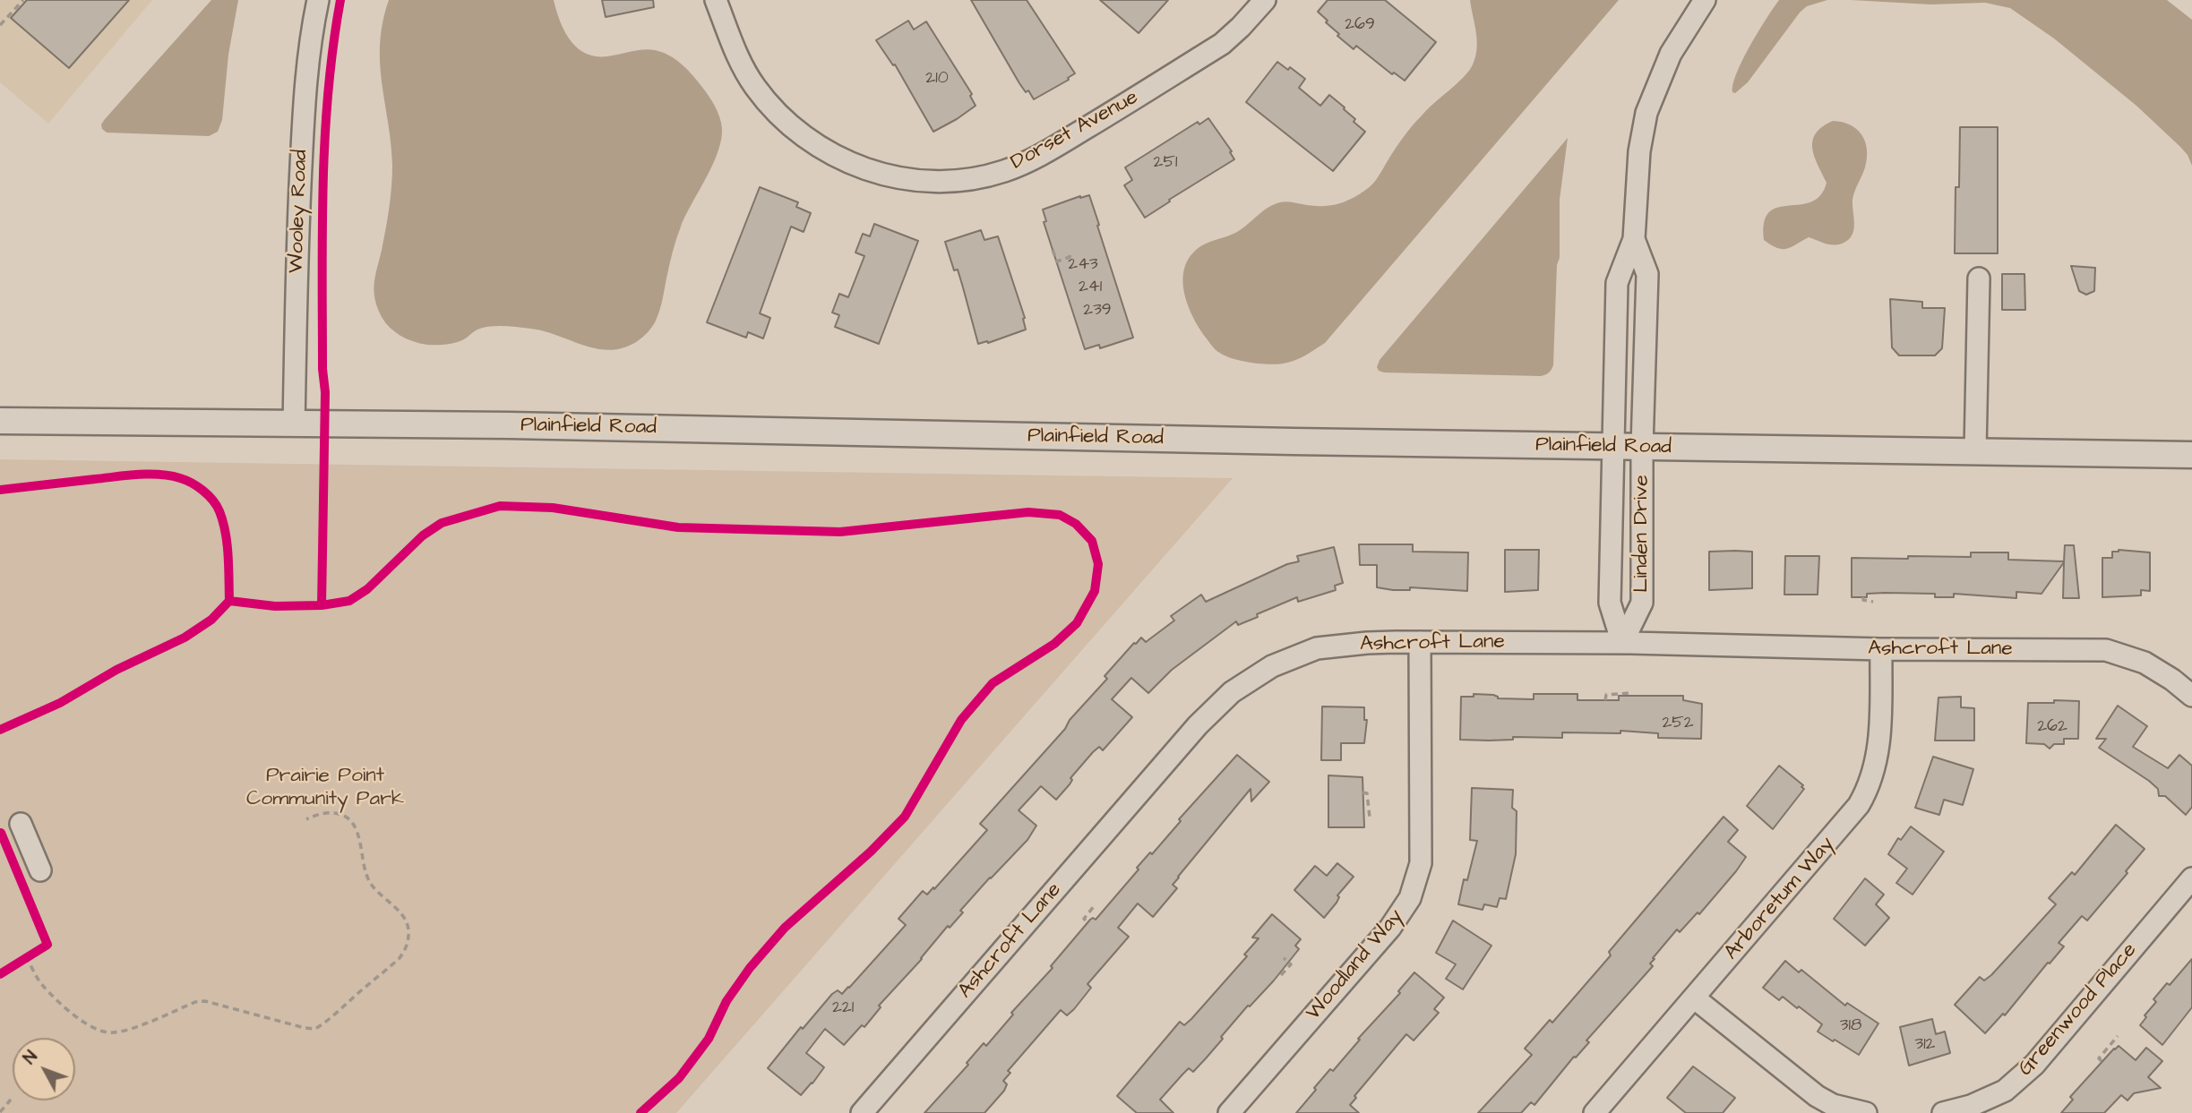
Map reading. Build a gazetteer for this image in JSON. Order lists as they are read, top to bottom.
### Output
{
  "streets": {
    "main road": ["Plainfield Road"],
    "street": [
      "Dorset Avenue",
      "Wooley Road",
      "Linden Drive",
      "Ashcroft Lane",
      "Arboretum Way",
      "Woodland Way",
      "Greenwood Place"
    ]
  },
  "crossings": [
    ["Wooley Road", "Plainfield Road"],
    ["Plainfield Road", "Linden Drive"],
    ["Linden Drive", "Ashcroft Lane"],
    ["Ashcroft Lane", "Arboretum Way"],
    ["Ashcroft Lane", "Woodland Way"]
  ],
  "parks": ["Prairie Point Community Park"],
  "house_numbers": [
    "269",
    "210",
    "251",
    "243",
    "241",
    "239",
    "252",
    "262",
    "221",
    "318",
    "312"
  ],
  "north": "top left"
}
